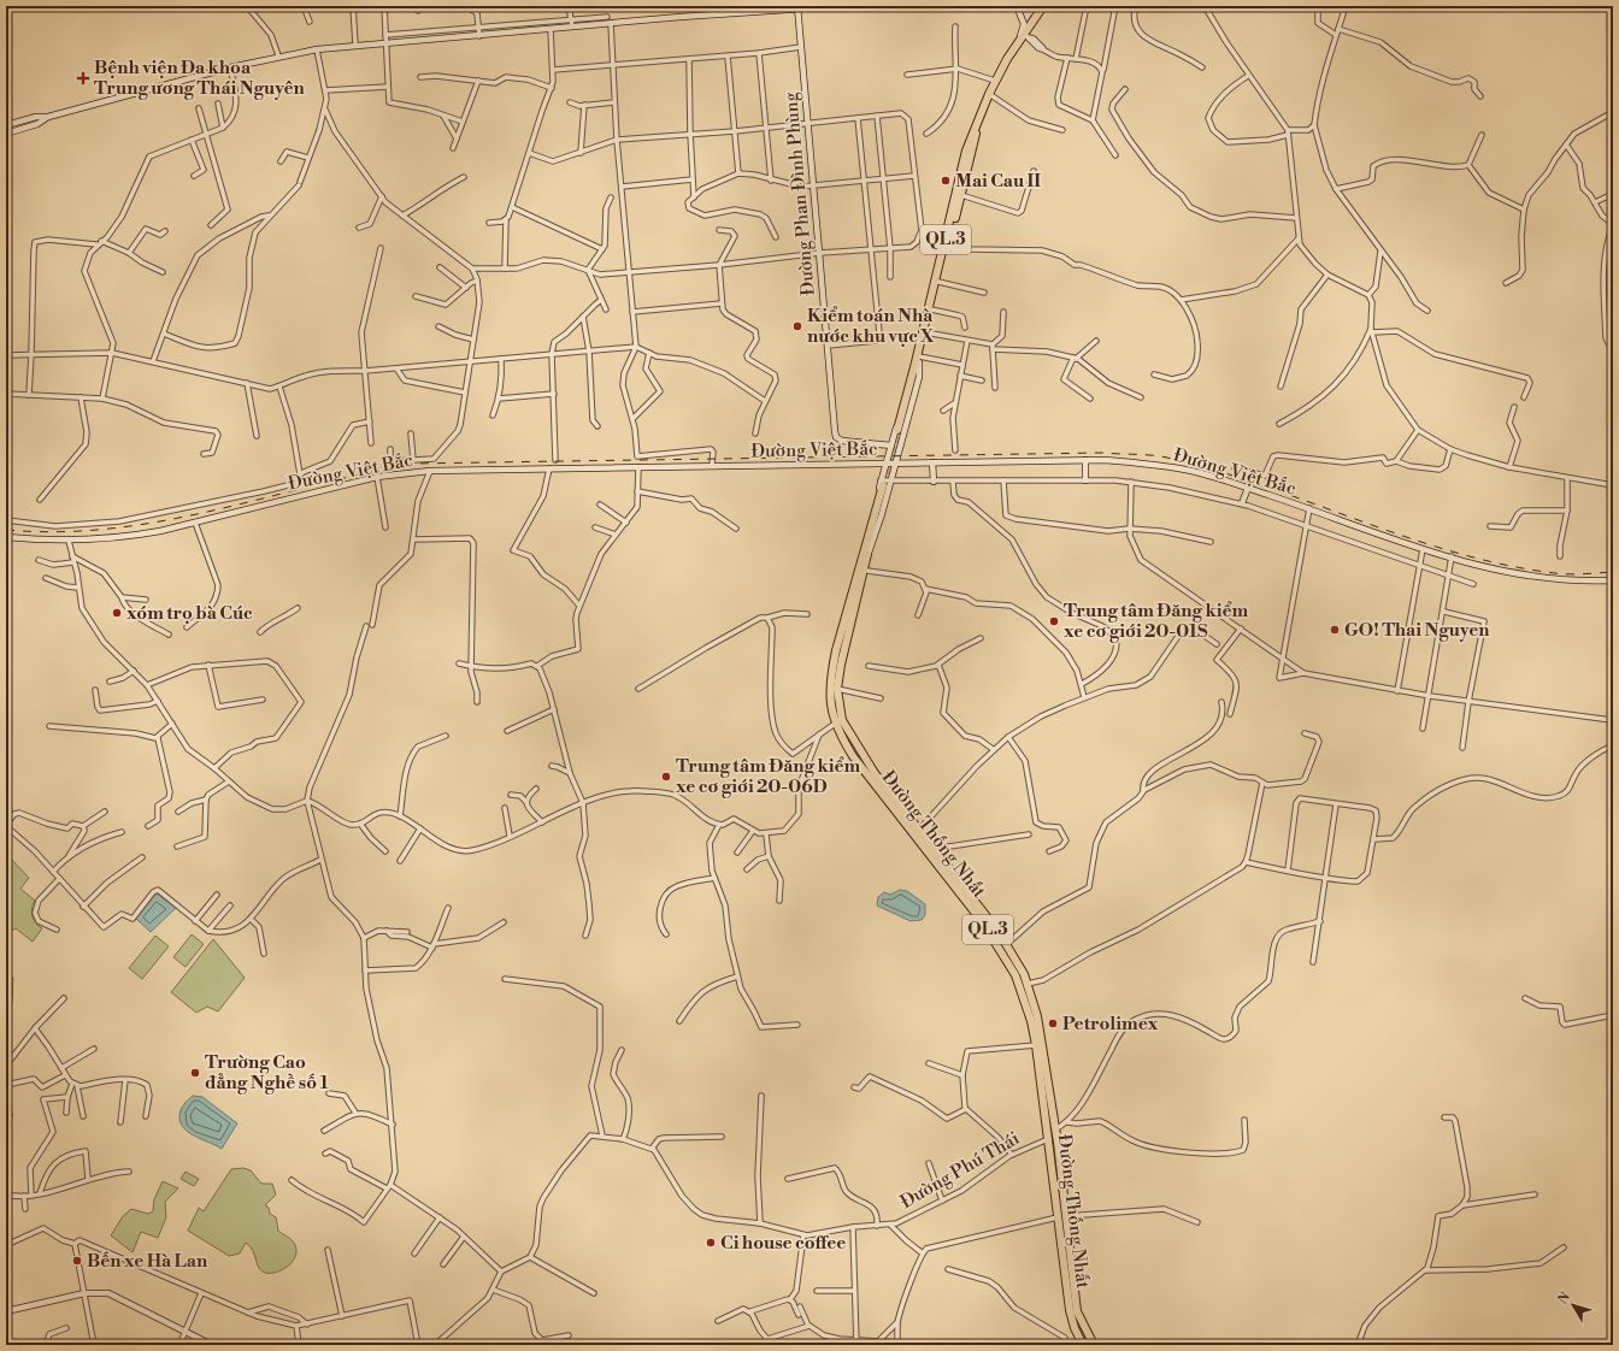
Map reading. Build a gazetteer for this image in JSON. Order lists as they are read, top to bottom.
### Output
{
  "streets": {
    "highway": ["QL.3", "Đường Thống Nhất"],
    "street": ["Đường Phan Đình Phùng", "Đường Việt Bắc", "Đường Phú Thái"]
  },
  "crossings": [
    ["Đường Thống Nhất", "Đường Phú Thái"]
  ],
  "places": {
    "health": ["Bệnh viện Đa khoa Trung ương Thái Nguyên"],
    "other": [
      "Mai Cau II",
      "Kiểm toán Nhà nước khu vực X",
      "xóm trọ bà Cúc",
      "Trung tâm Đăng kiểm xe cơ giới 20-01S",
      "GO! Thai Nguyen",
      "Trung tâm Đăng kiểm xe cơ giới 20-06D",
      "Petrolimex",
      "Trường Cao đẳng Nghề số 1",
      "Ci house coffee",
      "Bến xe Hà Lan"
    ]
  },
  "north": "top left"
}
